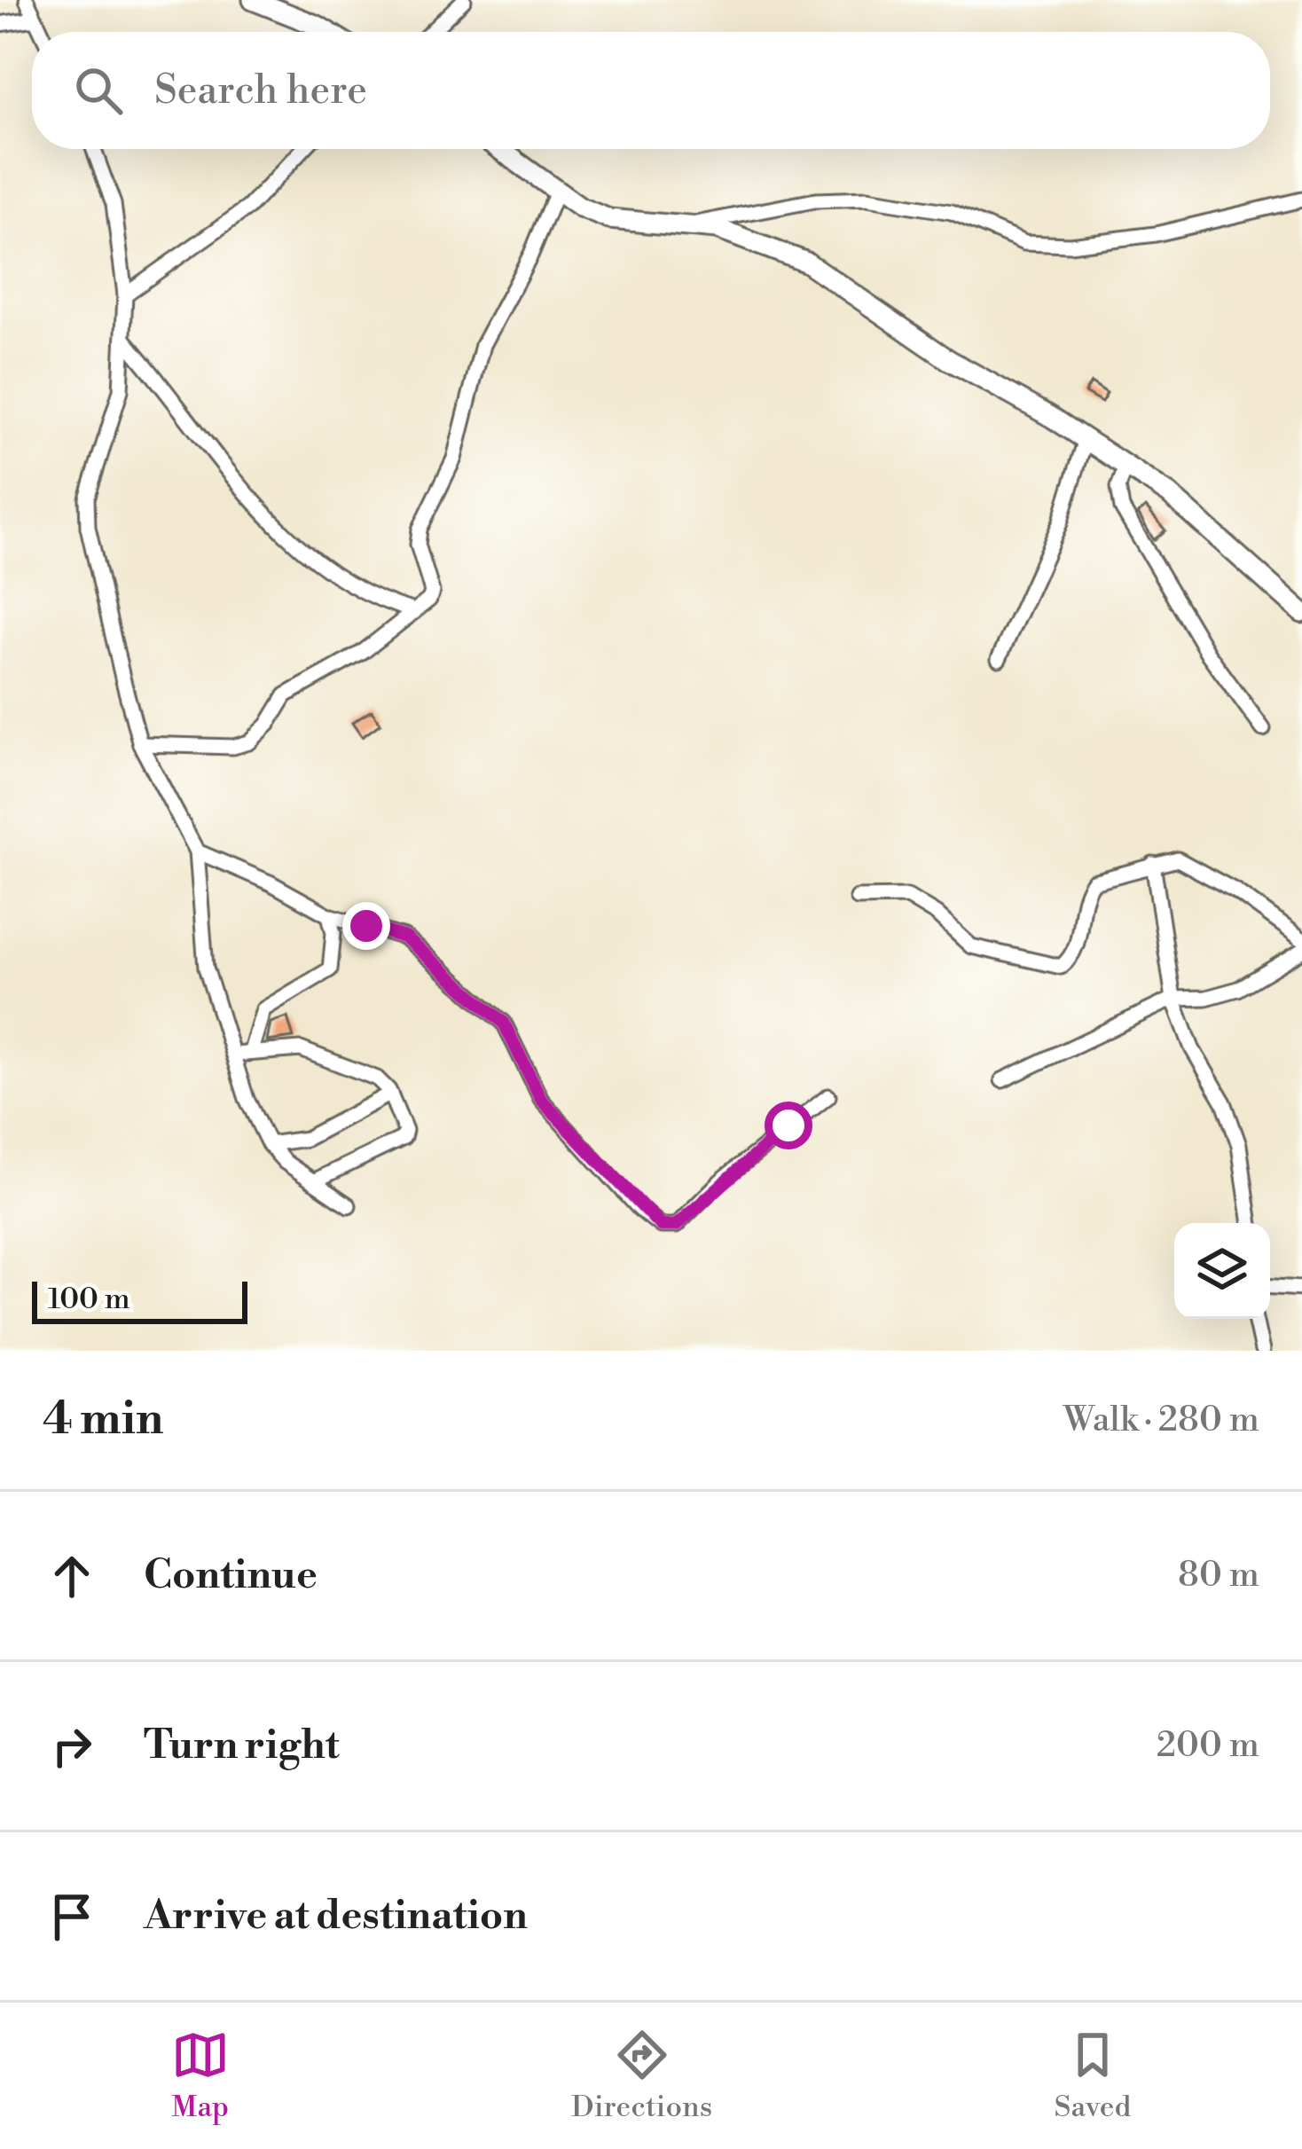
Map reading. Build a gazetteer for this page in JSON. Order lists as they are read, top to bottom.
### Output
{
  "scale_bar": "100 m",
  "page": {
    "search": "Search here",
    "scale": "100 m",
    "heading": ["4 min", "Walk · 280 m"],
    "list": [
      ["Continue", "80 m"],
      ["Turn right", "200 m"],
      "Arrive at destination"
    ],
    "nav": ["Map", "Directions", "Saved"]
  }
}
